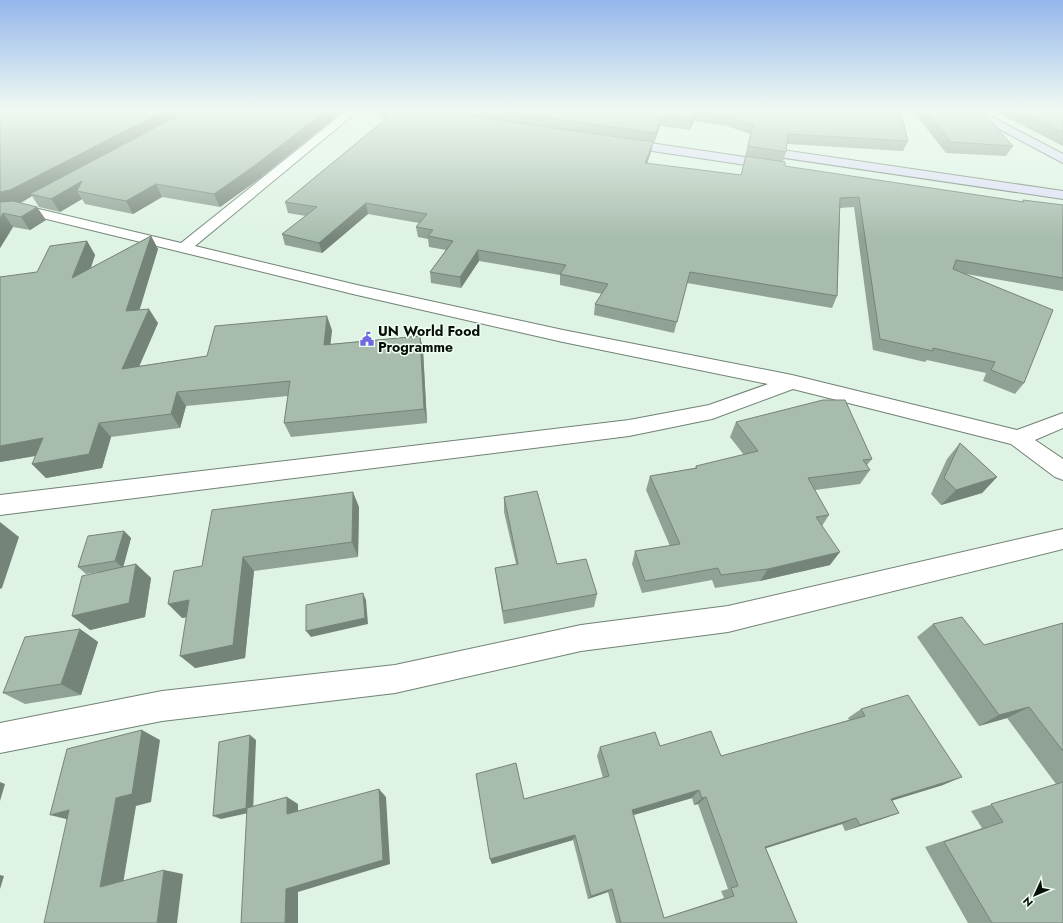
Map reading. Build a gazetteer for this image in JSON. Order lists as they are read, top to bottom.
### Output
{
  "places": {
    "public building": ["UN World Food Programme"]
  },
  "north": "bottom left"
}
